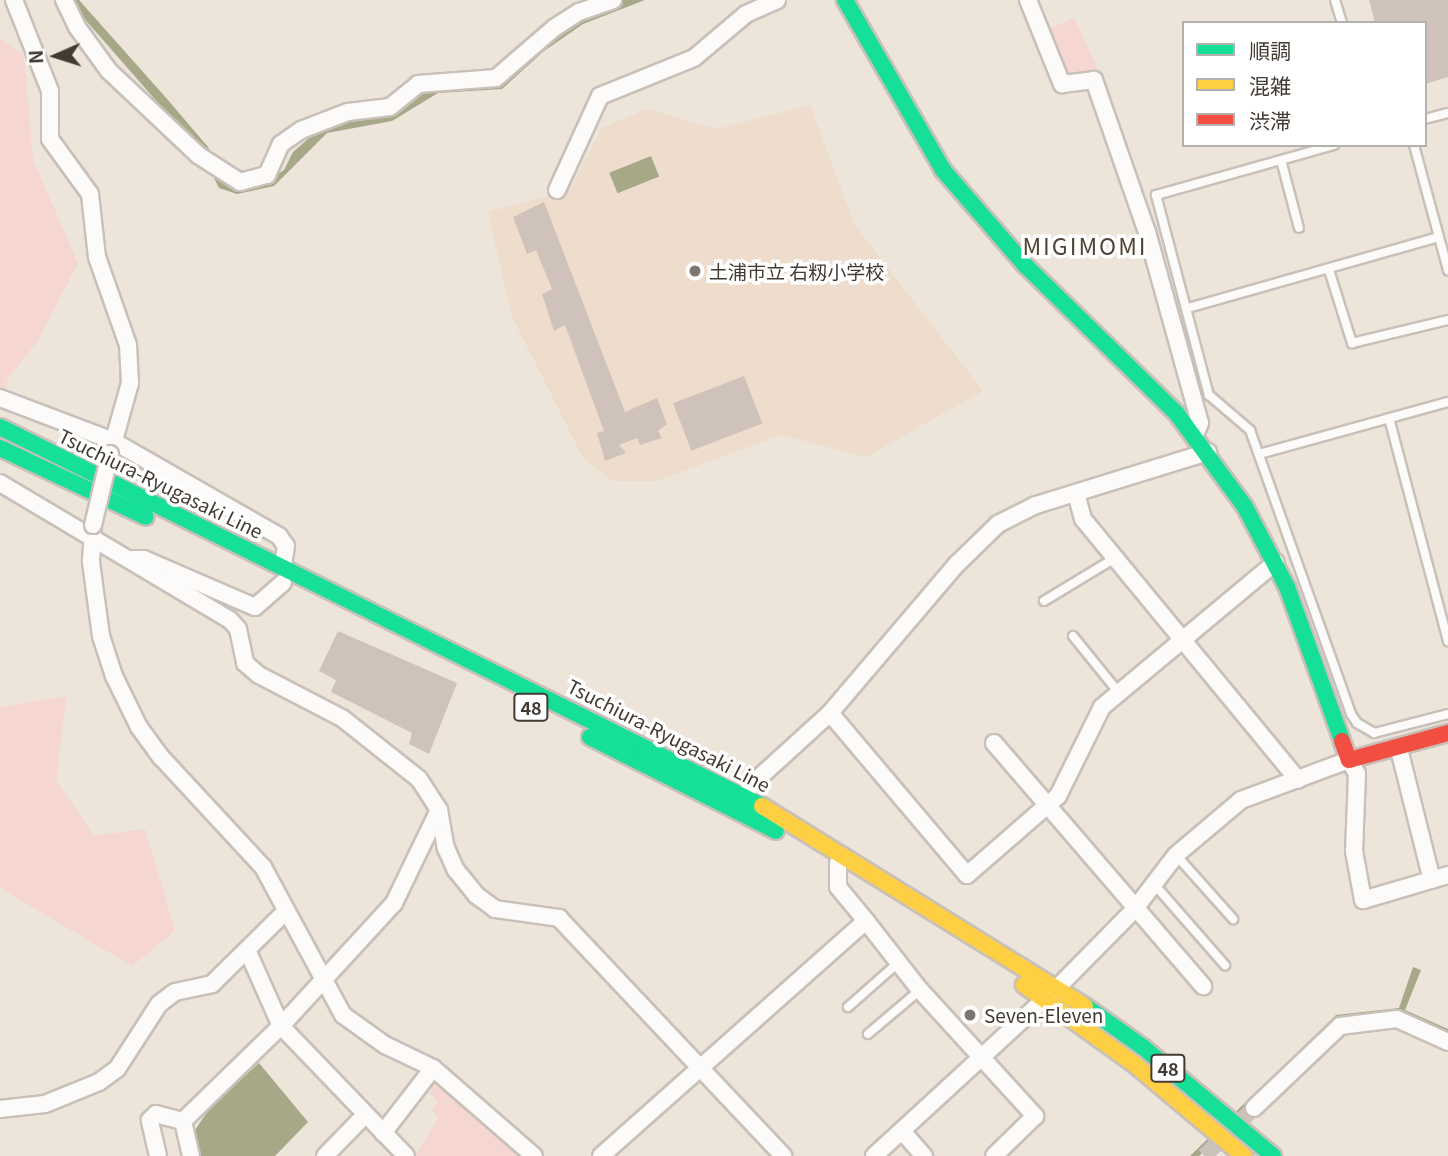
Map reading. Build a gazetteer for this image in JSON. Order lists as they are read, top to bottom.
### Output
{
  "streets": {
    "main road": ["Tsuchiura-Ryugasaki Line", "48"]
  },
  "districts": ["MIGIMOMI"],
  "places": ["土浦市立 右籾小学校", "Seven-Eleven"],
  "legend": ["順調", "混雑", "渋滞"],
  "north": "left"
}
